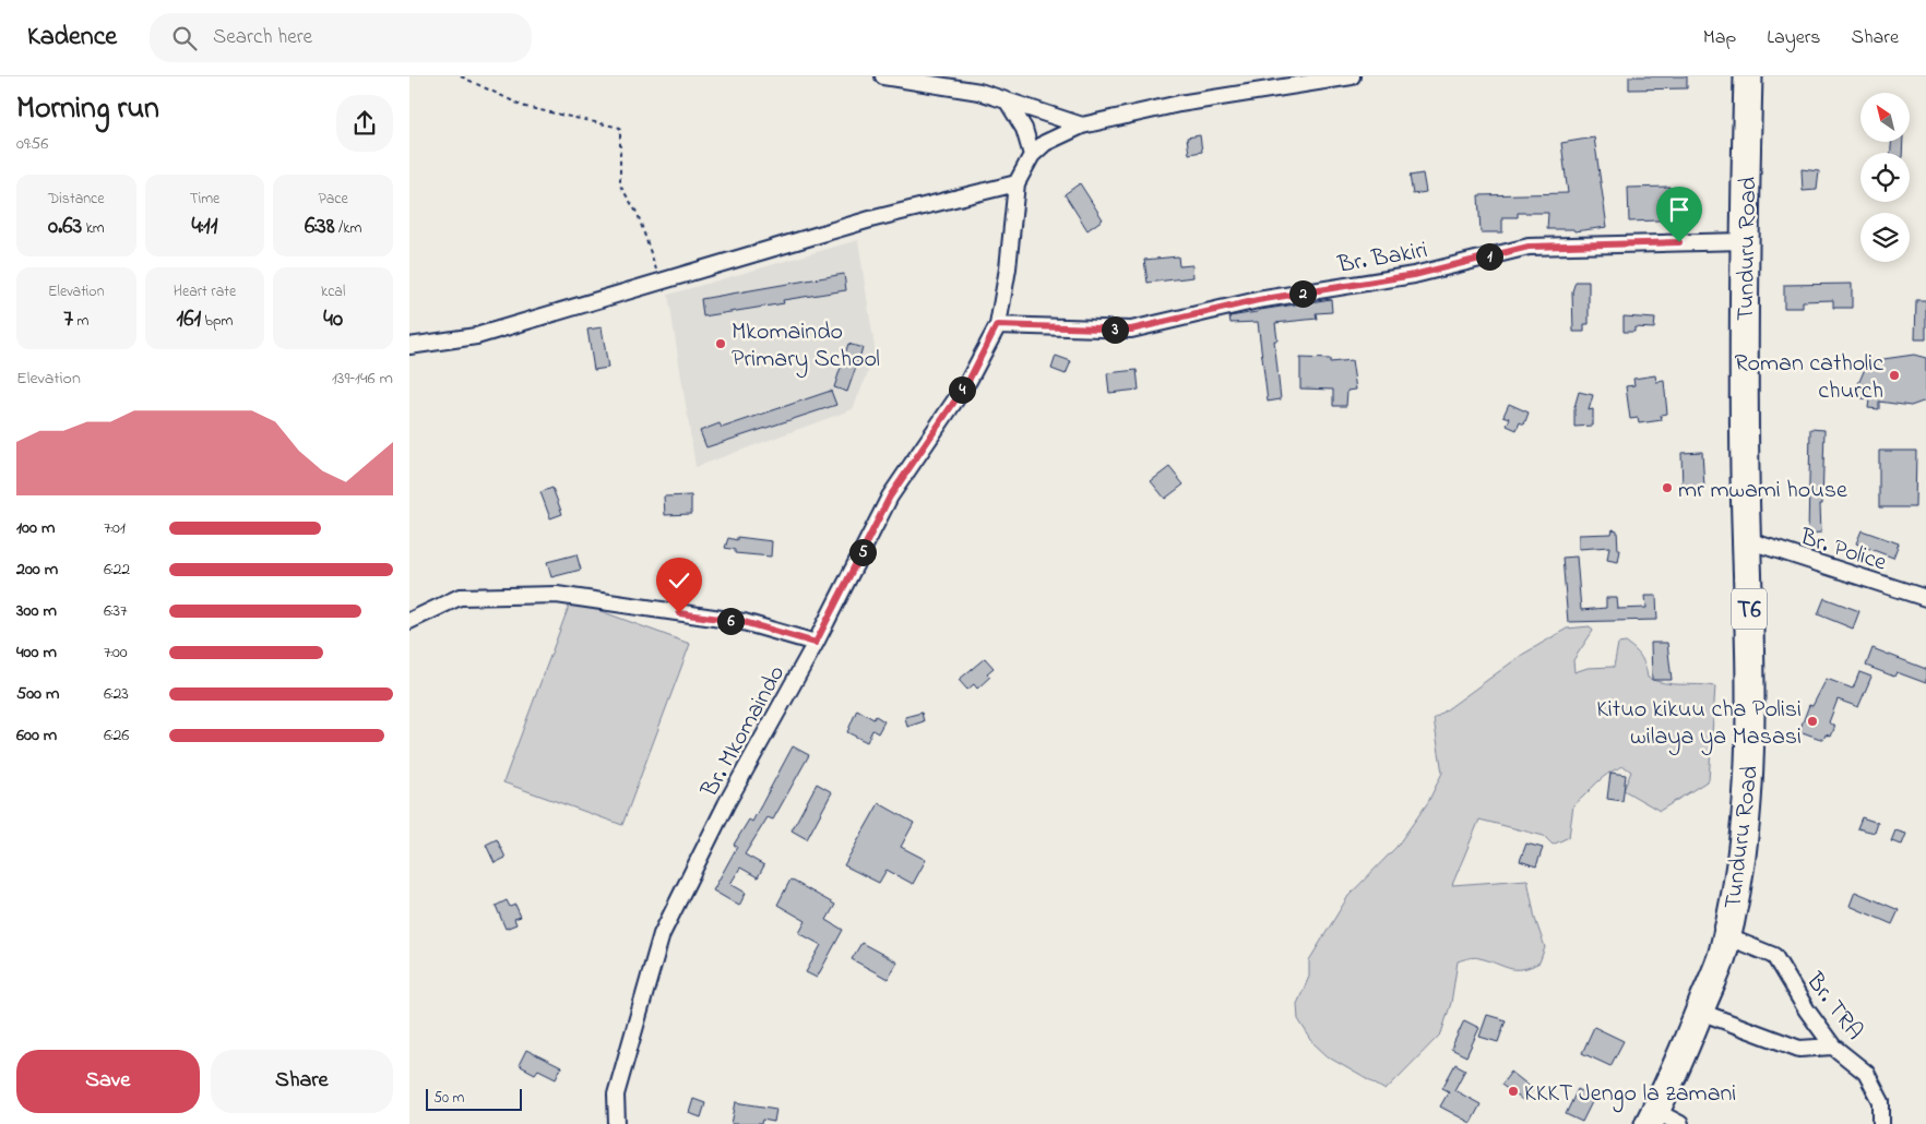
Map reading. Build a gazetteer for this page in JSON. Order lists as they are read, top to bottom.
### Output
{
  "streets": {
    "highway": ["Tunduru Road", "T6"],
    "street": [
      "Br. Bakiri",
      "Br. Police",
      "Br. Mkomaindo",
      "Br. TRA"
    ]
  },
  "crossings": [
    ["Tunduru Road", "Br. Bakiri"],
    ["Tunduru Road", "Br. Police"],
    ["Tunduru Road", "Br. TRA"],
    ["Br. Bakiri", "Br. Mkomaindo"]
  ],
  "places": [
    "Mkomaindo Primary School",
    "Roman catholic church",
    "mr mwami house",
    "Kituo kikuu cha Polisi wilaya ya Masasi",
    "KKKT Jengo la zamani"
  ],
  "scale_bar": "50 m",
  "north": "top left",
  "page": {
    "header": "Kadence",
    "search": "Search here",
    "nav": ["Map", "Layers", "Share"],
    "heading": ["Morning run", "09:56"],
    "stats": [
      ["Distance", "0.63 km"],
      ["Time", "4:11"],
      ["Pace", "6:38 /km"],
      ["Elevation", "7 m"],
      ["Heart rate", "161 bpm"],
      ["kcal", "40"]
    ],
    "pins": [
      "1",
      "2",
      "3",
      "4",
      "5",
      "6"
    ],
    "chart": ["Elevation", "139–146 m"],
    "list": [
      {
        "name": "100 m",
        "note": "7:01"
      },
      {
        "name": "200 m",
        "note": "6:22"
      },
      {
        "name": "300 m",
        "note": "6:37"
      },
      {
        "name": "400 m",
        "note": "7:00"
      },
      {
        "name": "500 m",
        "note": "6:23"
      },
      {
        "name": "600 m",
        "note": "6:26"
      }
    ],
    "buttons": ["Save", "Share"],
    "scale": "50 m"
  }
}
